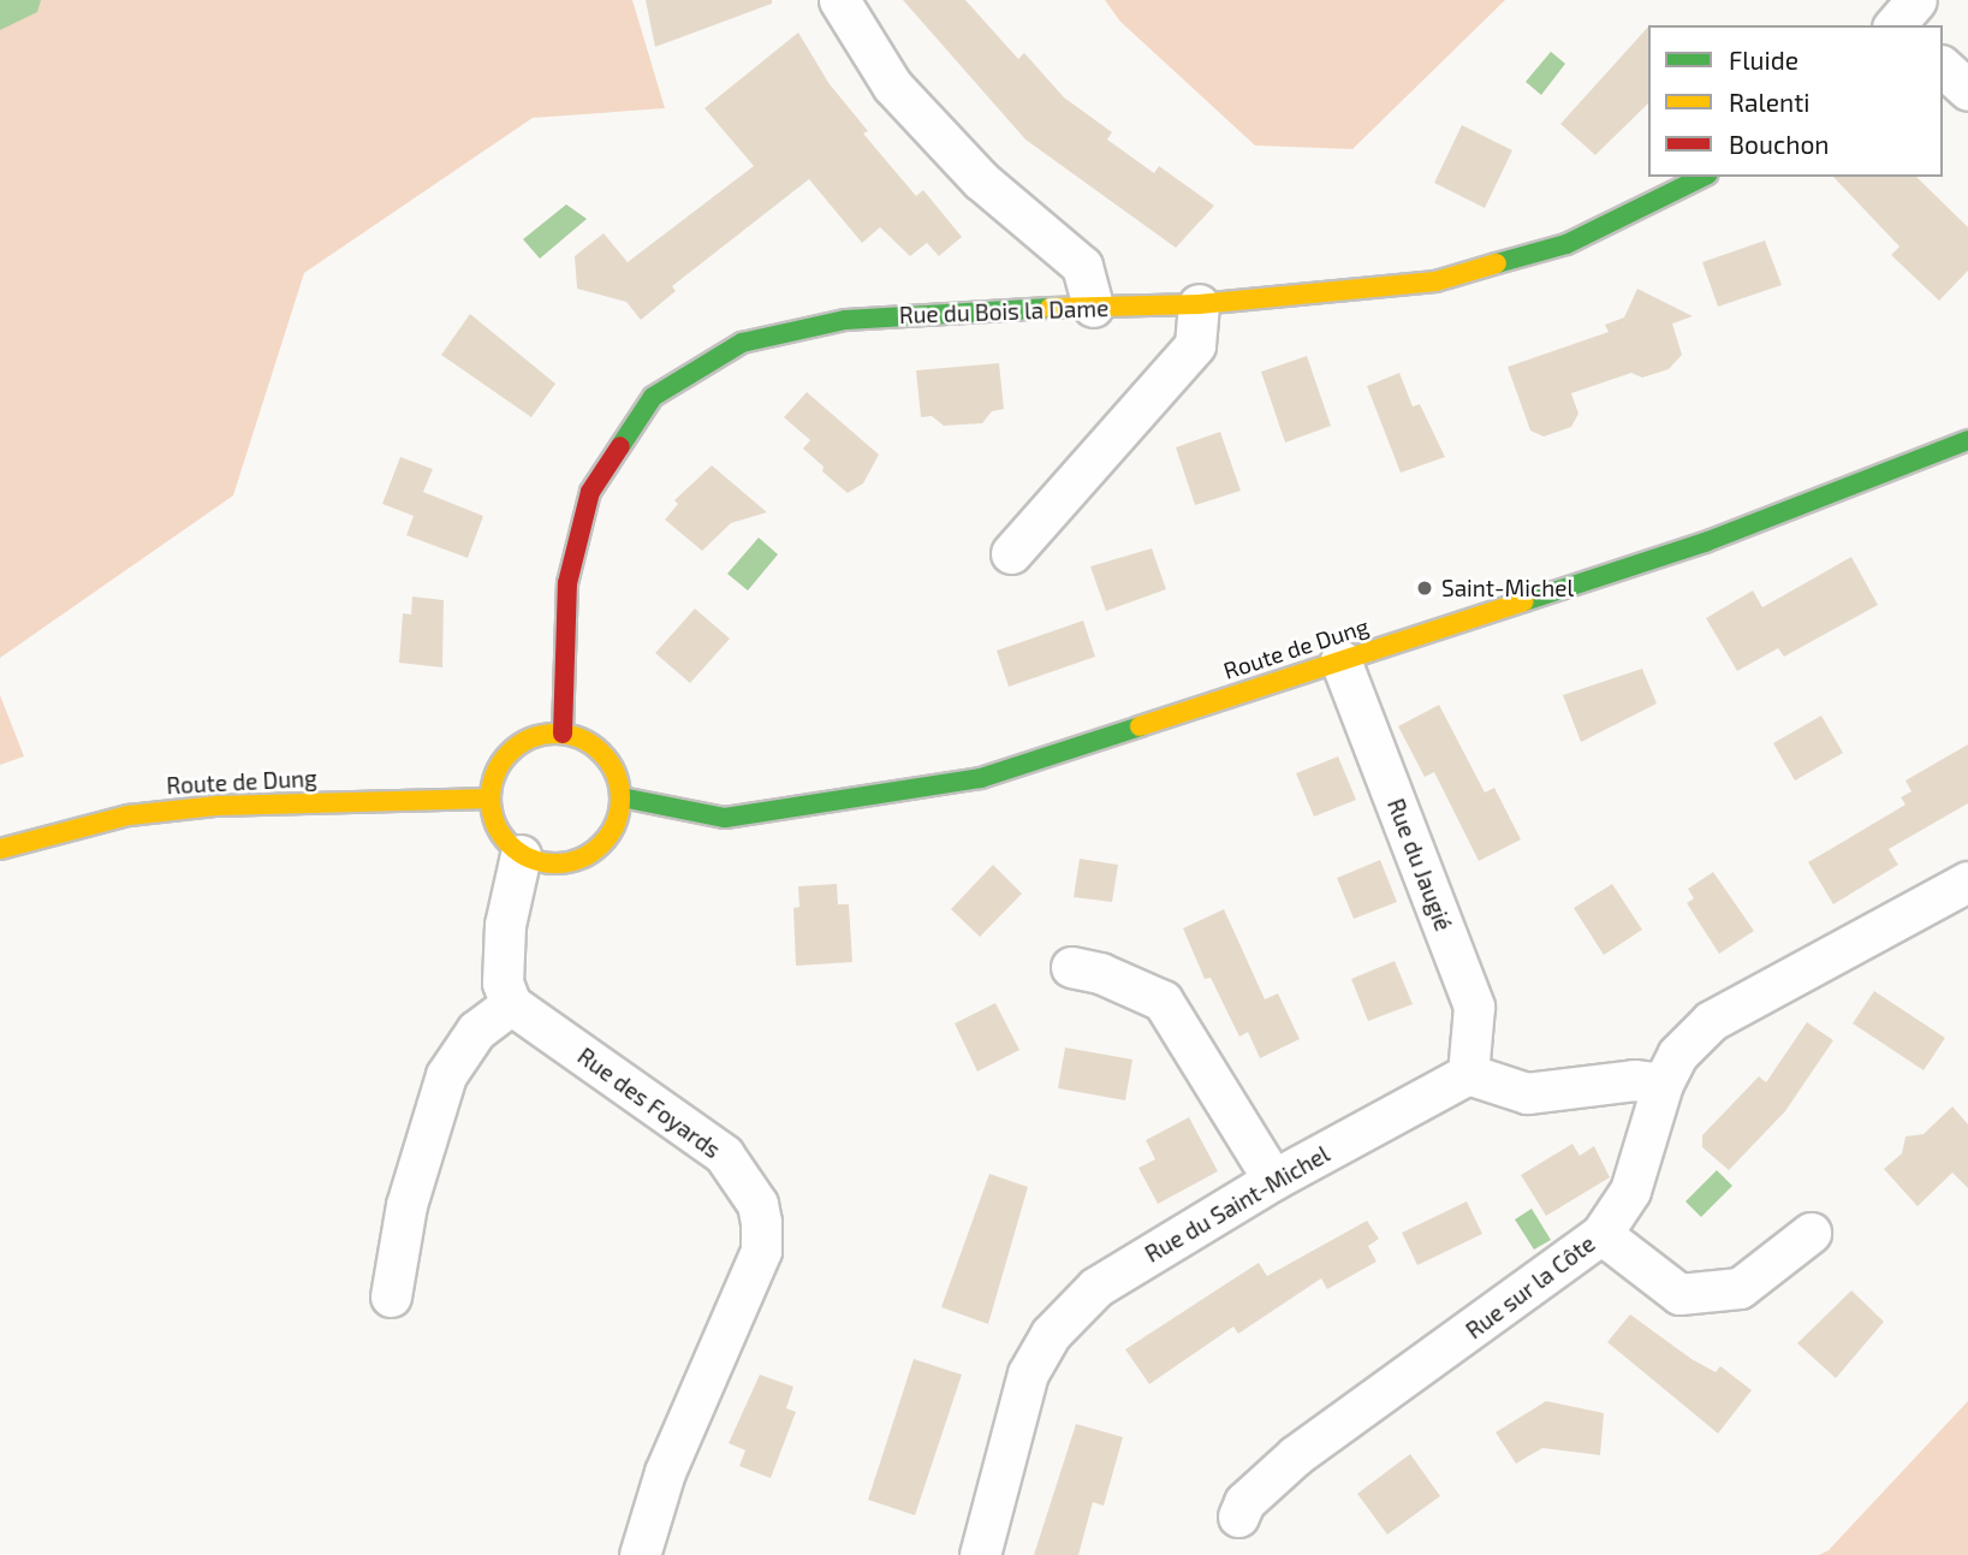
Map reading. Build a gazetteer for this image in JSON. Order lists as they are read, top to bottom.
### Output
{
  "streets": {
    "street": [
      "Rue du Bois la Dame",
      "Route de Dung",
      "Rue du Jaugié",
      "Rue des Foyards",
      "Rue du Saint-Michel",
      "Rue sur la Côte"
    ]
  },
  "crossings": [
    ["Rue du Bois la Dame", "Route de Dung"],
    ["Route de Dung", "Rue du Jaugié"],
    ["Rue du Jaugié", "Rue du Saint-Michel"]
  ],
  "places": ["Saint-Michel"],
  "legend": ["Fluide", "Ralenti", "Bouchon"]
}
